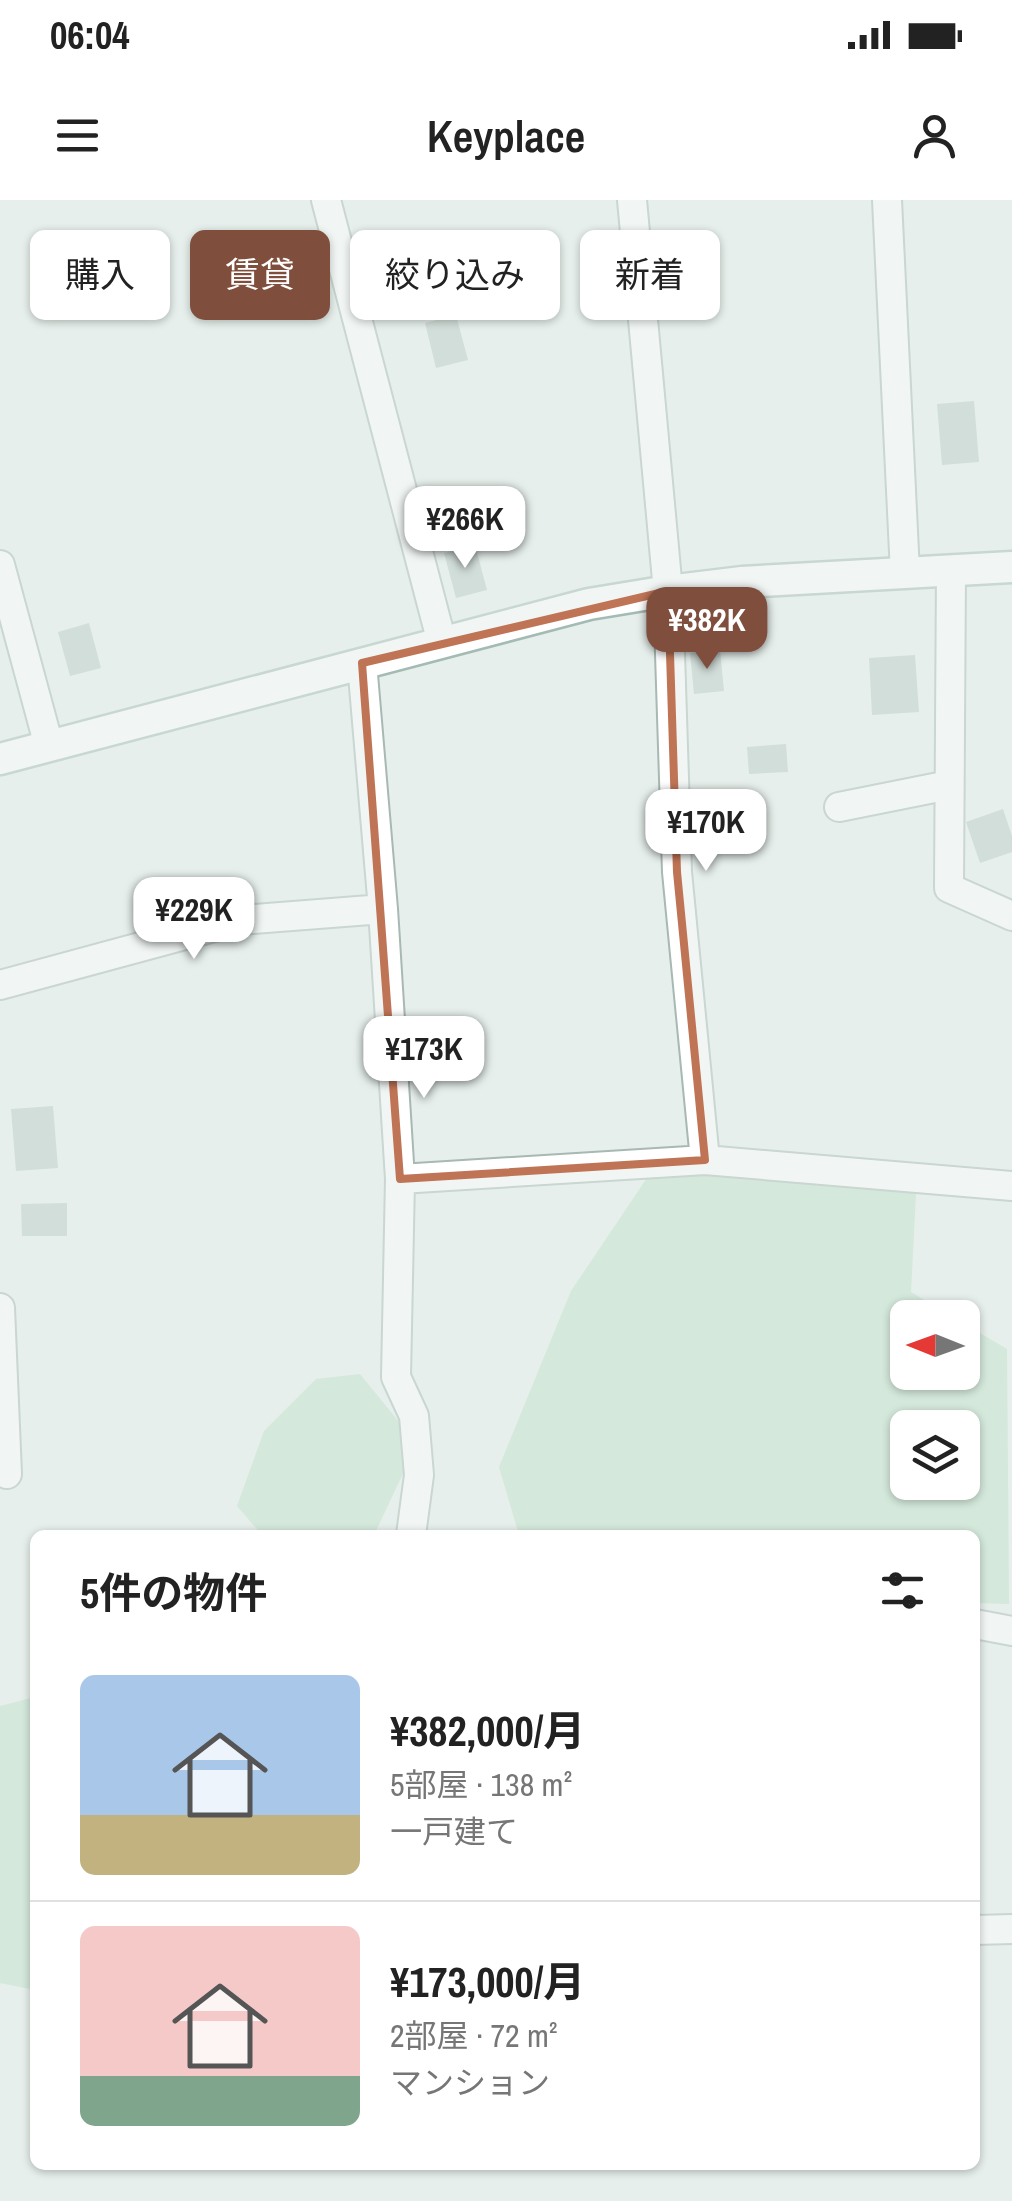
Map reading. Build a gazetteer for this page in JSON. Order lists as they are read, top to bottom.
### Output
{
  "north": "left",
  "page": {
    "status": "06:04",
    "header": "Keyplace",
    "chip": [
      "購入",
      "賃貸",
      "絞り込み",
      "新着"
    ],
    "price": [
      "¥266K",
      "¥382K",
      "¥170K",
      "¥229K",
      "¥173K"
    ],
    "heading": "5件の物件",
    "list": [
      {
        "name": "¥382,000/月",
        "note": "5部屋 · 138 m² · 一戸建て"
      },
      {
        "name": "¥173,000/月",
        "note": "2部屋 · 72 m² · マンション"
      }
    ]
  }
}
